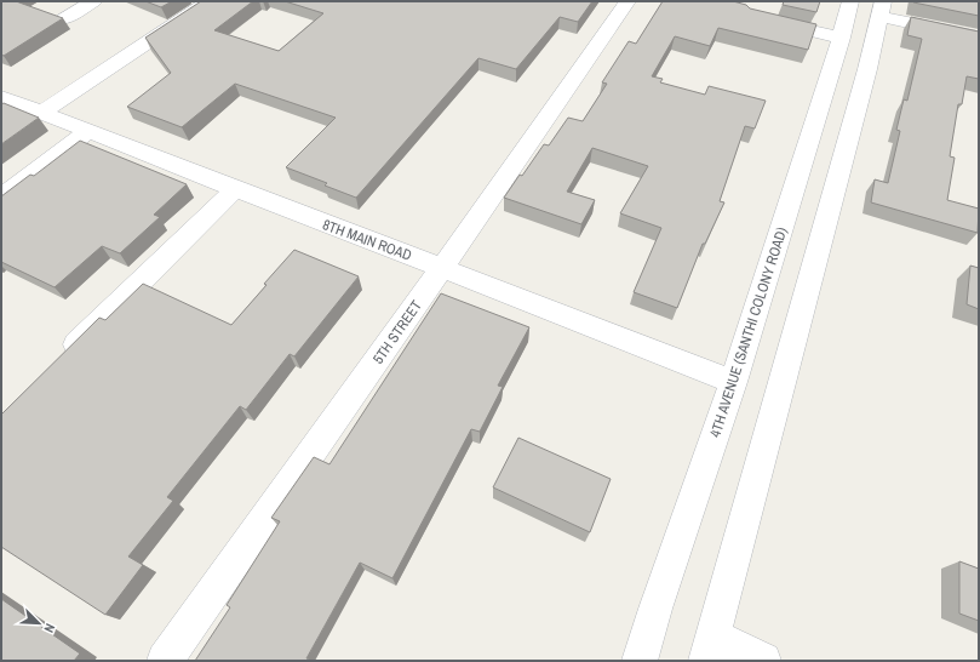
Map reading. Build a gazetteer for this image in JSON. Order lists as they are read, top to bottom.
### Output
{
  "streets": {
    "street": ["8TH MAIN ROAD", "5TH STREET", "4TH AVENUE (SANTHI COLONY ROAD)"]
  },
  "crossings": [
    ["8TH MAIN ROAD", "5TH STREET"],
    ["8TH MAIN ROAD", "4TH AVENUE (SANTHI COLONY ROAD)"]
  ],
  "north": "bottom right"
}
